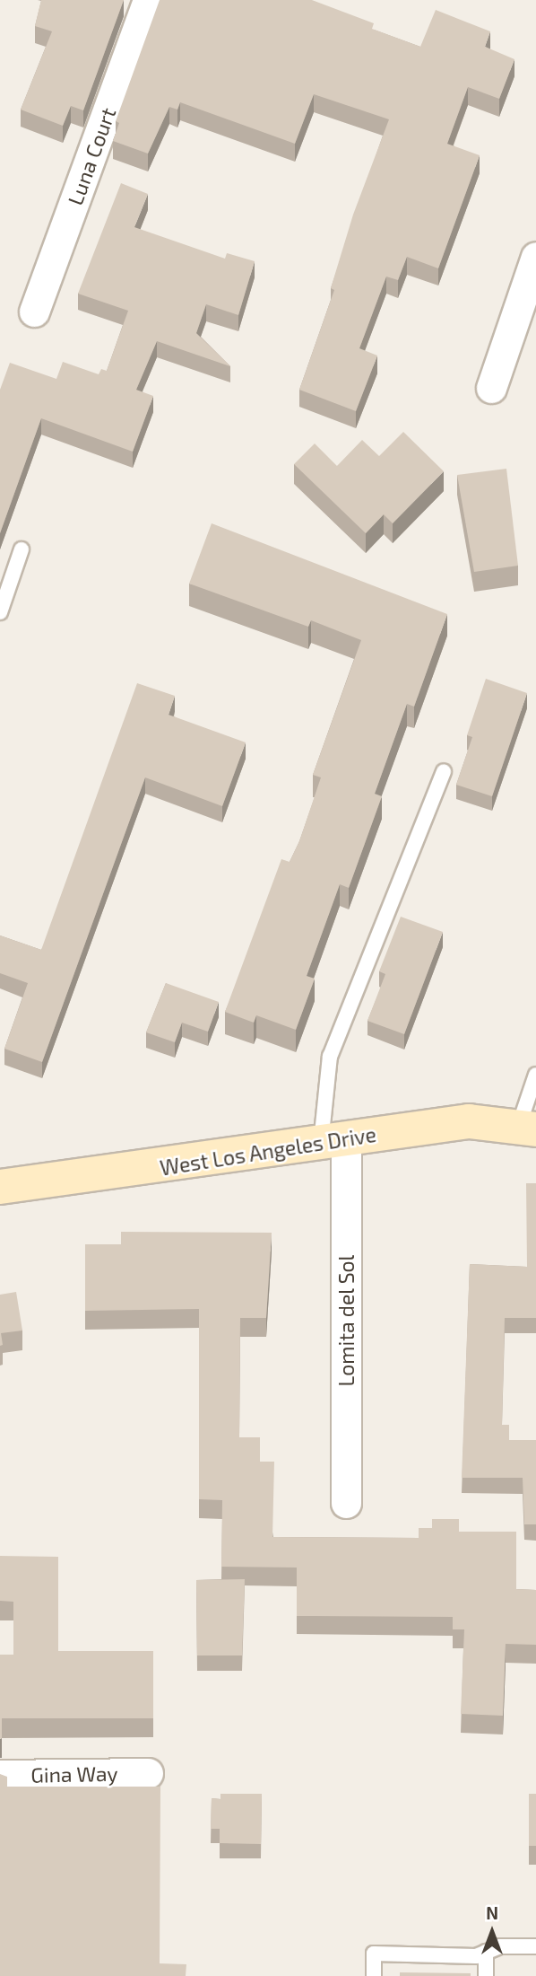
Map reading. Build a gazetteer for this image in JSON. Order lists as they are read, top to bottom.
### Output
{
  "streets": {
    "main road": ["West Los Angeles Drive"],
    "street": ["Luna Court", "Lomita del Sol", "Gina Way"]
  },
  "crossings": [
    ["West Los Angeles Drive", "Lomita del Sol"]
  ],
  "north": "top"
}
